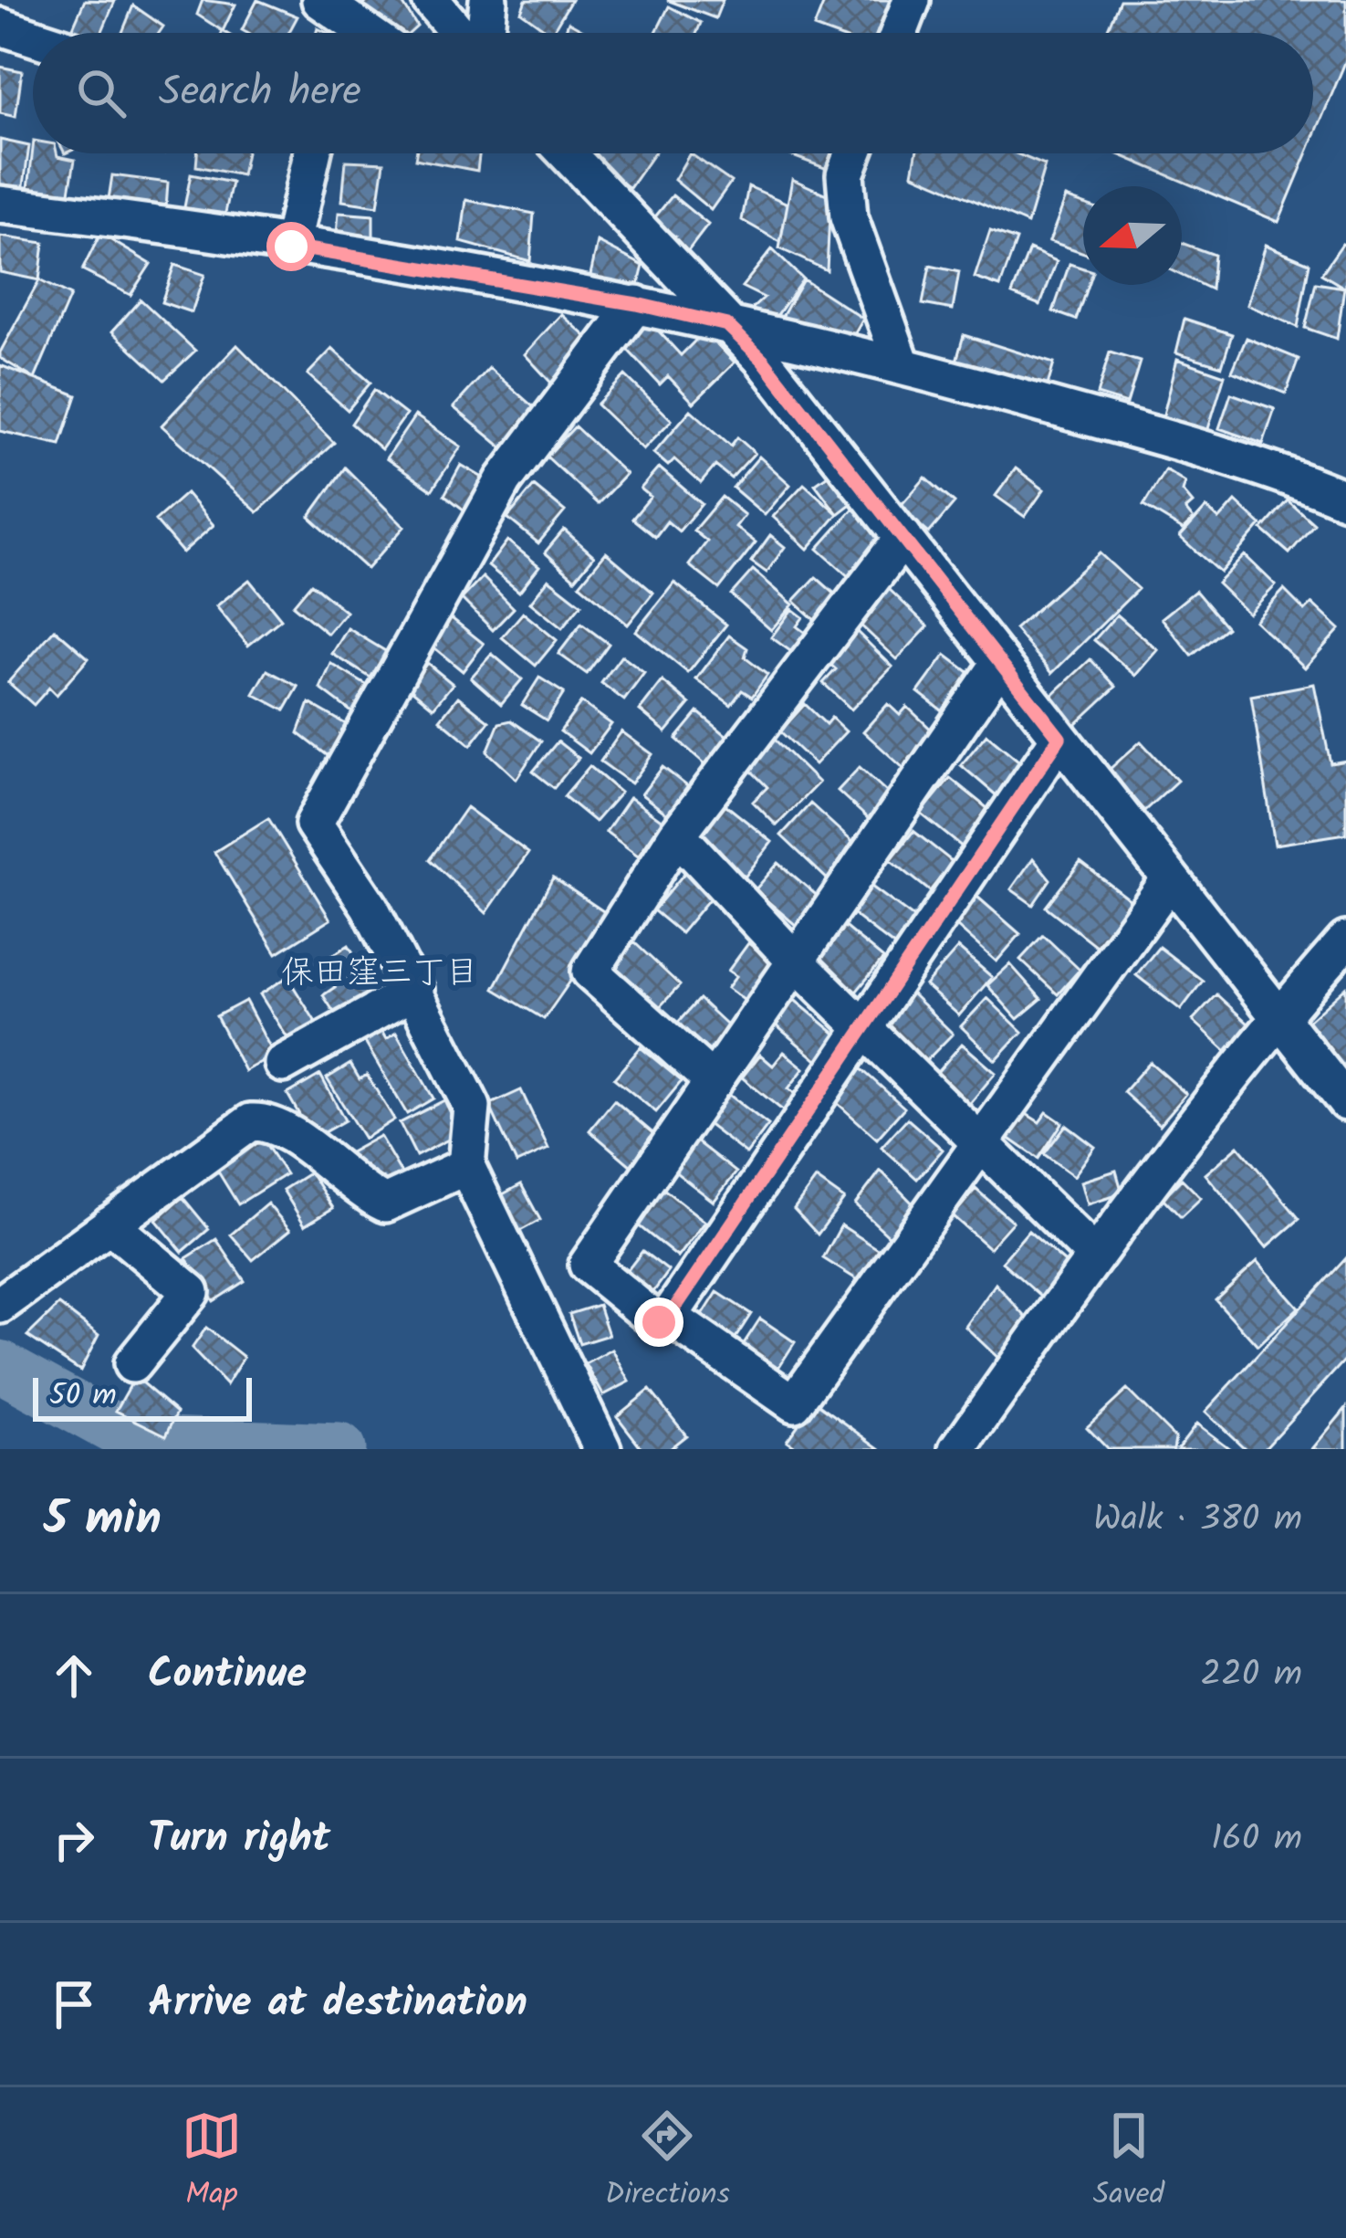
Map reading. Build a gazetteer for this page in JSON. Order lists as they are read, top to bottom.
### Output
{
  "districts": ["保田窪三丁目"],
  "scale_bar": "50 m",
  "north": "left",
  "page": {
    "search": "Search here",
    "scale": "50 m",
    "heading": ["5 min", "Walk · 380 m"],
    "list": [
      ["Continue", "220 m"],
      ["Turn right", "160 m"],
      "Arrive at destination"
    ],
    "nav": ["Map", "Directions", "Saved"]
  }
}
